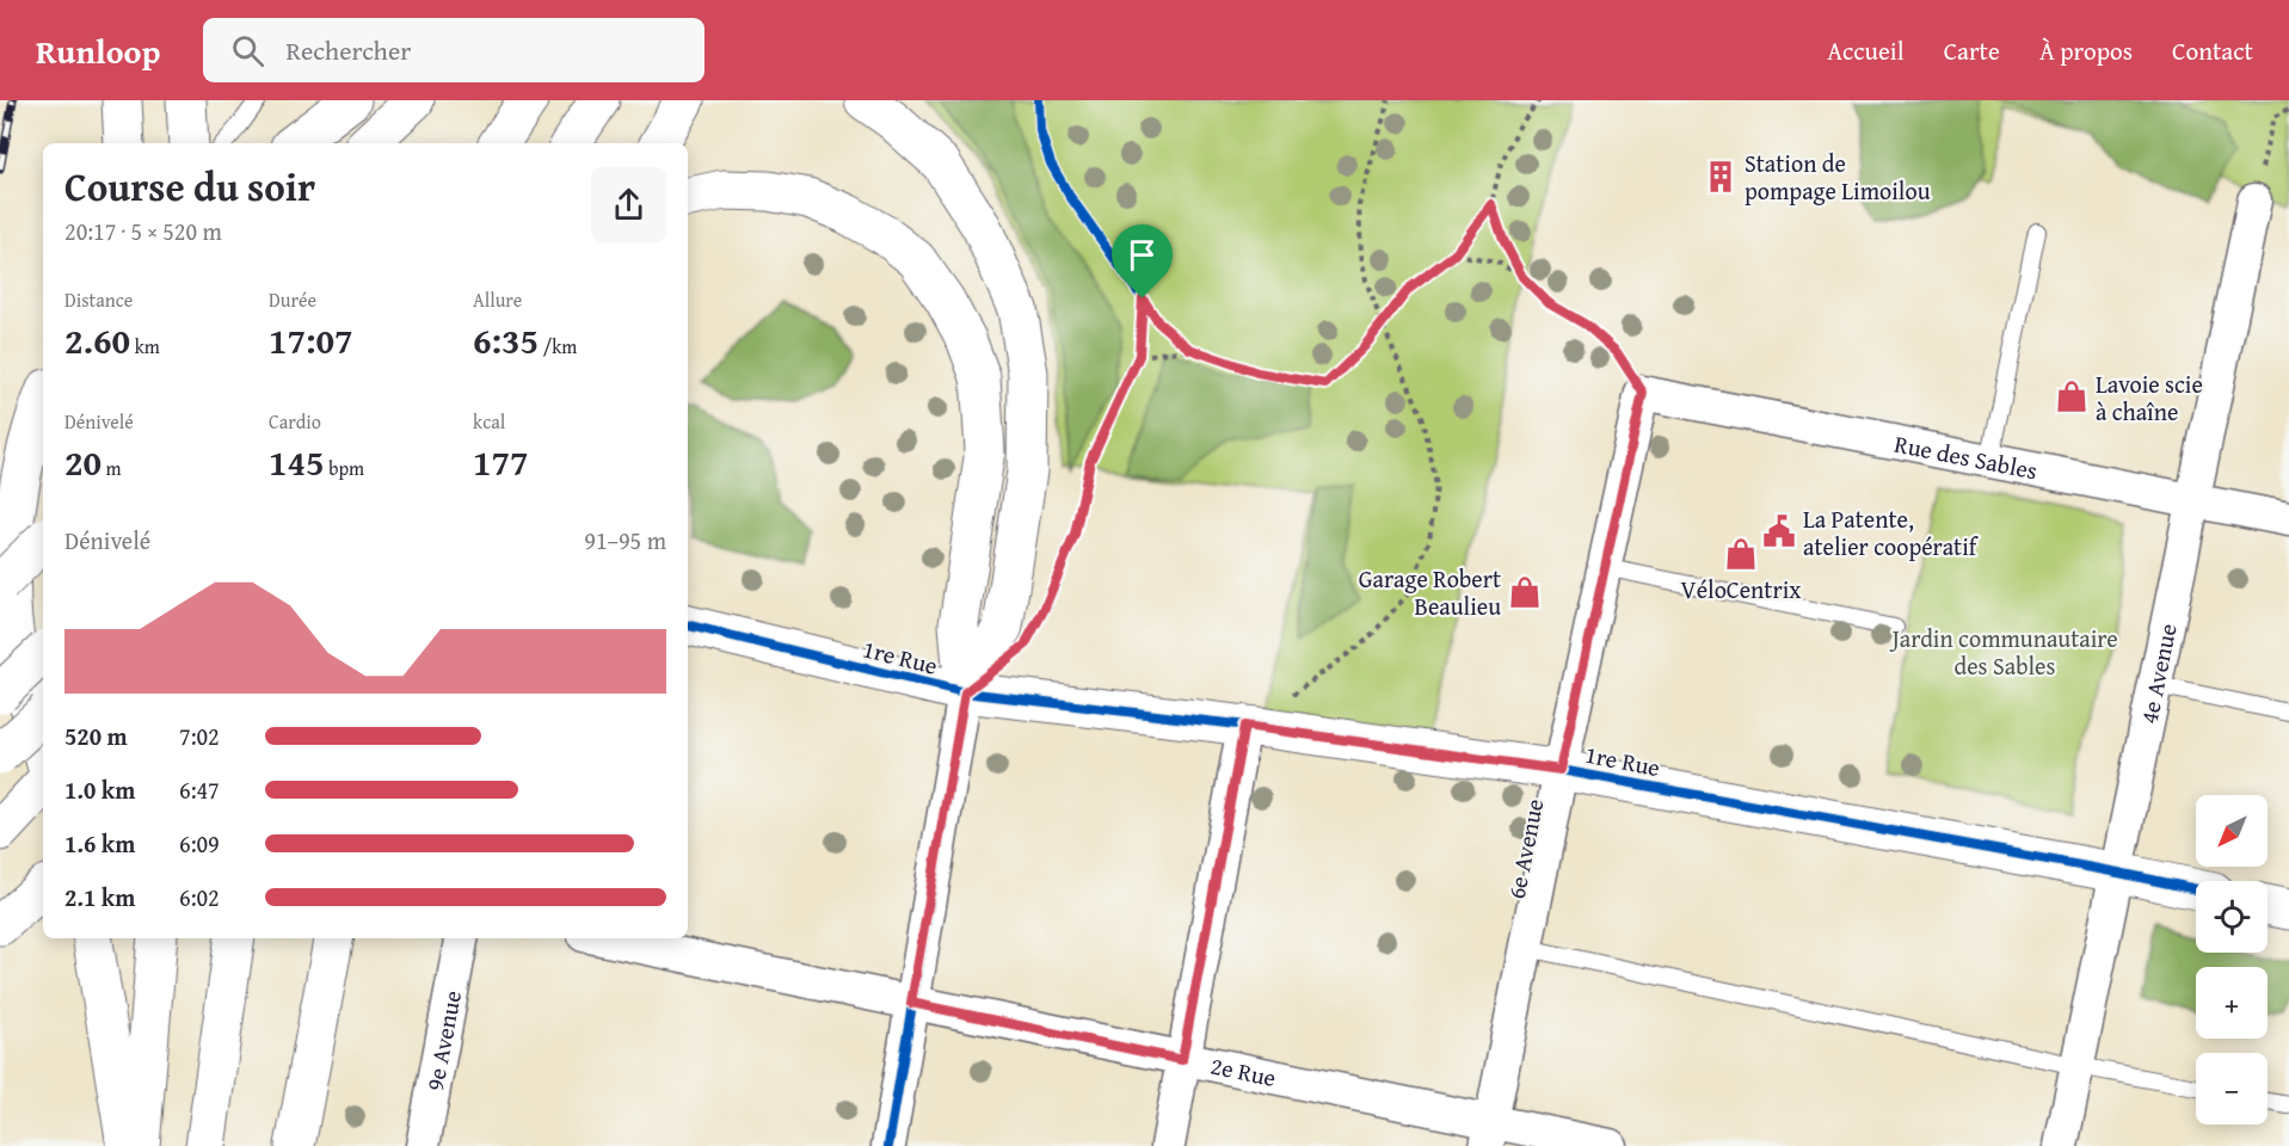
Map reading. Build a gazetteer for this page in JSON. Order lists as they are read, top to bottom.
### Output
{
  "streets": {
    "main road": ["1re Rue"],
    "street": [
      "Rue des Sables",
      "4e Avenue",
      "6e Avenue",
      "9e Avenue",
      "2e Rue"
    ]
  },
  "crossings": [
    ["Rue des Sables", "4e Avenue"],
    ["Rue des Sables", "6e Avenue"],
    ["1re Rue", "4e Avenue"],
    ["1re Rue", "6e Avenue"],
    ["6e Avenue", "2e Rue"]
  ],
  "parks": ["Jardin communautaire des Sables"],
  "places": {
    "building": ["Station de pompage Limoilou"],
    "shop": ["Lavoie scie à chaîne", "VéloCentrix", "Garage Robert Beaulieu"],
    "public building": ["La Patente, atelier coopératif"]
  },
  "north": "bottom left",
  "page": {
    "header": "Runloop",
    "search": "Rechercher",
    "nav": [
      "Accueil",
      "Carte",
      "À propos",
      "Contact"
    ],
    "heading": ["Course du soir", "20:17 · 5 × 520 m"],
    "stats": [
      ["Distance", "2.60 km"],
      ["Durée", "17:07"],
      ["Allure", "6:35 /km"],
      ["Dénivelé", "20 m"],
      ["Cardio", "145 bpm"],
      ["kcal", "177"]
    ],
    "chart": ["Dénivelé", "91–95 m"],
    "list": [
      {
        "name": "520 m",
        "note": "7:02"
      },
      {
        "name": "1.0 km",
        "note": "6:47"
      },
      {
        "name": "1.6 km",
        "note": "6:09"
      },
      {
        "name": "2.1 km",
        "note": "6:02"
      }
    ],
    "map_buttons": ["+", "−"]
  }
}
